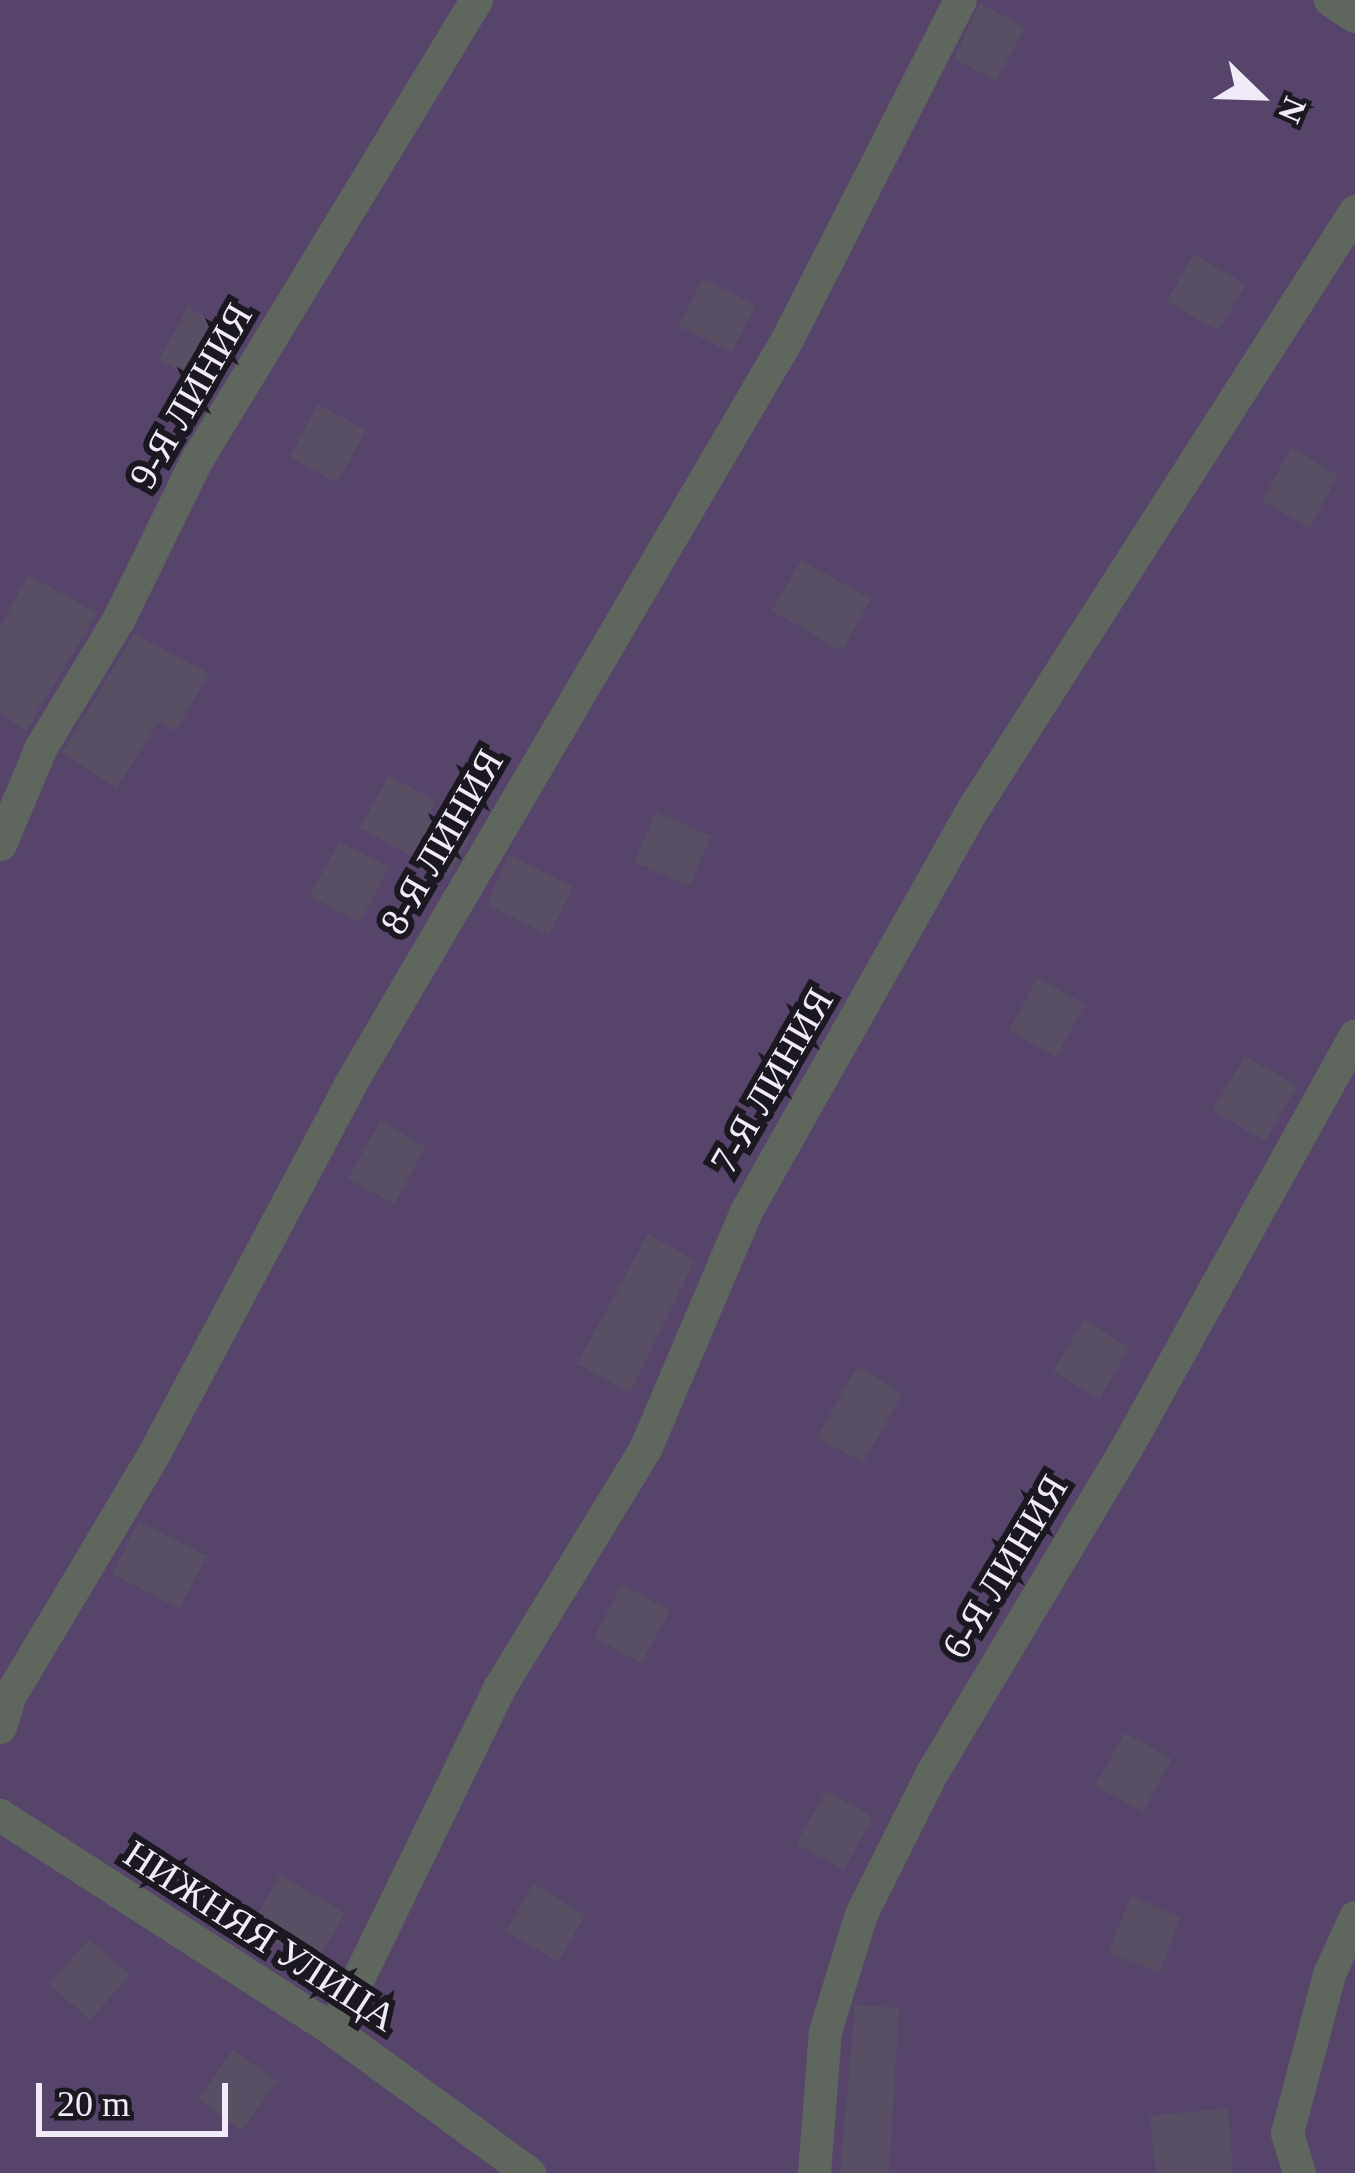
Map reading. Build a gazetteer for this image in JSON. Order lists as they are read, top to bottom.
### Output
{
  "streets": {
    "street": [
      "9-Я ЛИНИЯ",
      "8-Я ЛИНИЯ",
      "7-Я ЛИНИЯ",
      "6-Я ЛИНИЯ",
      "НИЖНЯЯ УЛИЦА"
    ]
  },
  "crossings": [
    ["7-Я ЛИНИЯ", "НИЖНЯЯ УЛИЦА"]
  ],
  "scale_bar": "20 m",
  "north": "bottom right"
}
